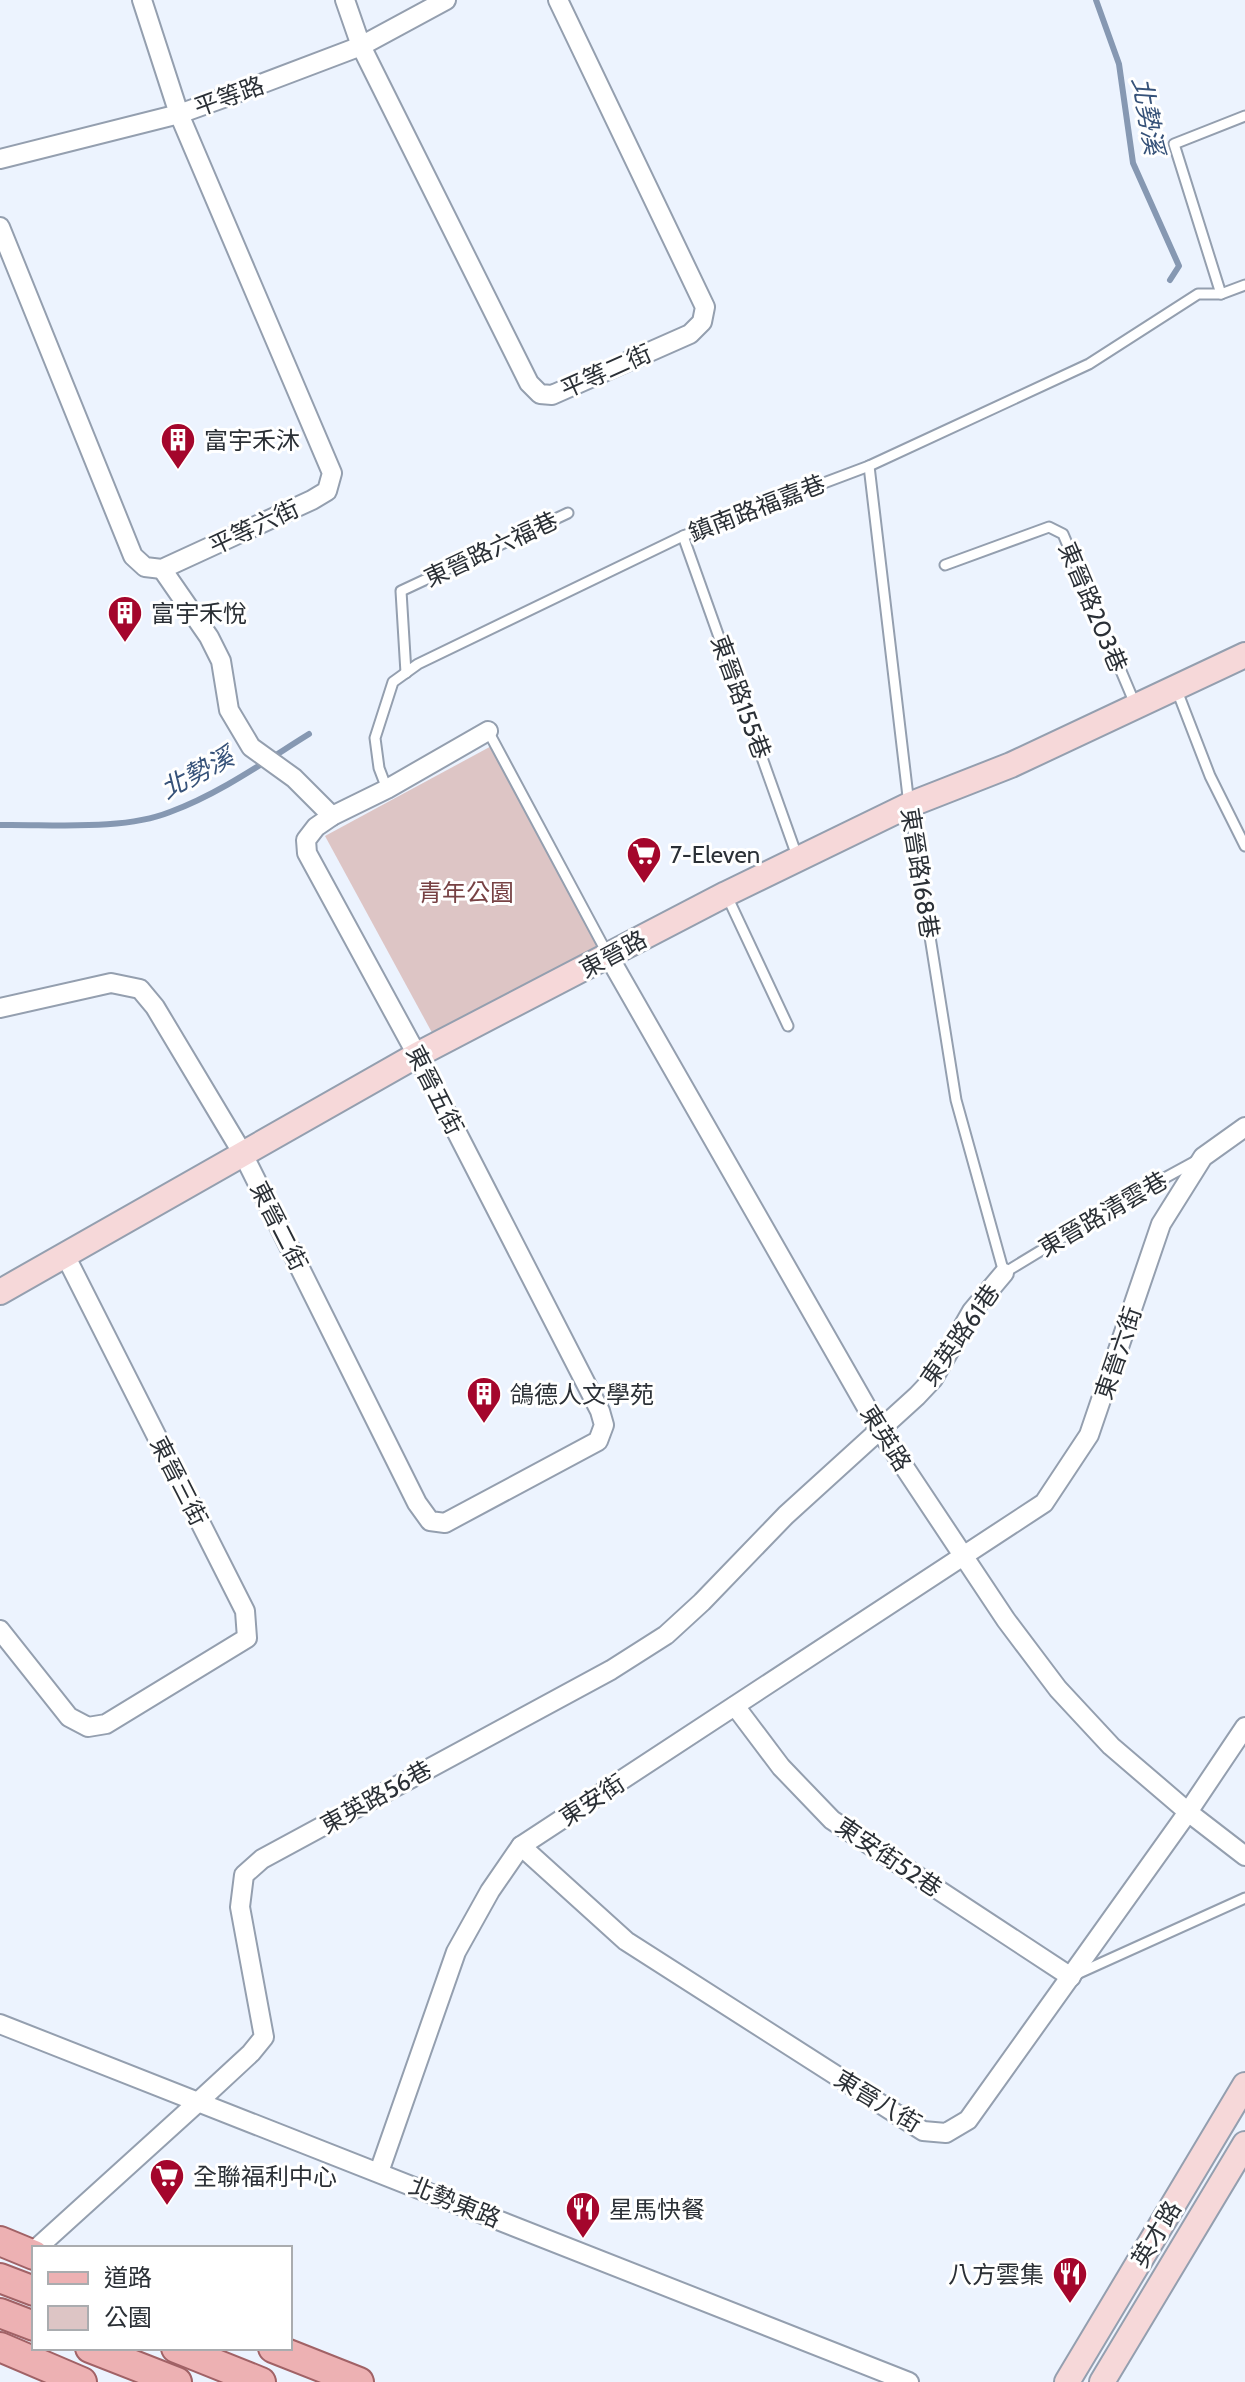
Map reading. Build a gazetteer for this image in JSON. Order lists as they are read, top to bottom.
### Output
{
  "streets": {
    "street": [
      "平等路",
      "平等二街",
      "平等六街",
      "東晉路",
      "東晉五街",
      "東晉二街",
      "東英路61巷",
      "東晉六街",
      "東英路",
      "東晉三街",
      "東英路56巷",
      "東安街",
      "東安街52巷",
      "東晉八街",
      "北勢東路",
      "英才路"
    ],
    "lane": [
      "鎮南路福嘉巷",
      "東晉路六福巷",
      "東晉路203巷",
      "東晉路155巷",
      "東晉路168巷",
      "東晉路清雲巷"
    ]
  },
  "crossings": [
    ["平等路", "平等二街"],
    ["平等路", "平等六街"],
    ["鎮南路福嘉巷", "東晉路六福巷"],
    ["鎮南路福嘉巷", "東晉路155巷"],
    ["鎮南路福嘉巷", "東晉路168巷"],
    ["鎮南路福嘉巷", "東晉五街"],
    ["東晉路203巷", "東晉路"],
    ["東晉路155巷", "東晉路"],
    ["東晉路168巷", "東晉路"],
    ["東晉路168巷", "東晉路清雲巷"],
    ["東晉路168巷", "東英路61巷"],
    ["東晉路", "東晉五街"],
    ["東晉路", "東晉二街"],
    ["東晉路", "東英路"],
    ["東晉路", "東晉三街"],
    ["東晉五街", "東晉二街"],
    ["東晉路清雲巷", "東英路61巷"],
    ["東晉路清雲巷", "東晉六街"],
    ["東英路61巷", "東英路"],
    ["東英路61巷", "東英路56巷"],
    ["東晉六街", "東英路"],
    ["東晉六街", "東安街"],
    ["東英路", "東英路56巷"],
    ["東英路", "東安街"],
    ["東英路", "東晉八街"],
    ["東英路56巷", "北勢東路"],
    ["東安街", "東安街52巷"],
    ["東安街", "東晉八街"],
    ["東安街", "北勢東路"],
    ["東安街52巷", "東晉八街"]
  ],
  "water": ["北勢溪"],
  "parks": ["青年公園"],
  "places": {
    "building": ["富宇禾沐", "富宇禾悅", "鴿德人文學苑"],
    "supermarket": ["7-Eleven", "全聯福利中心"],
    "restaurant": ["星馬快餐", "八方雲集"]
  },
  "legend": ["道路", "公園"]
}
